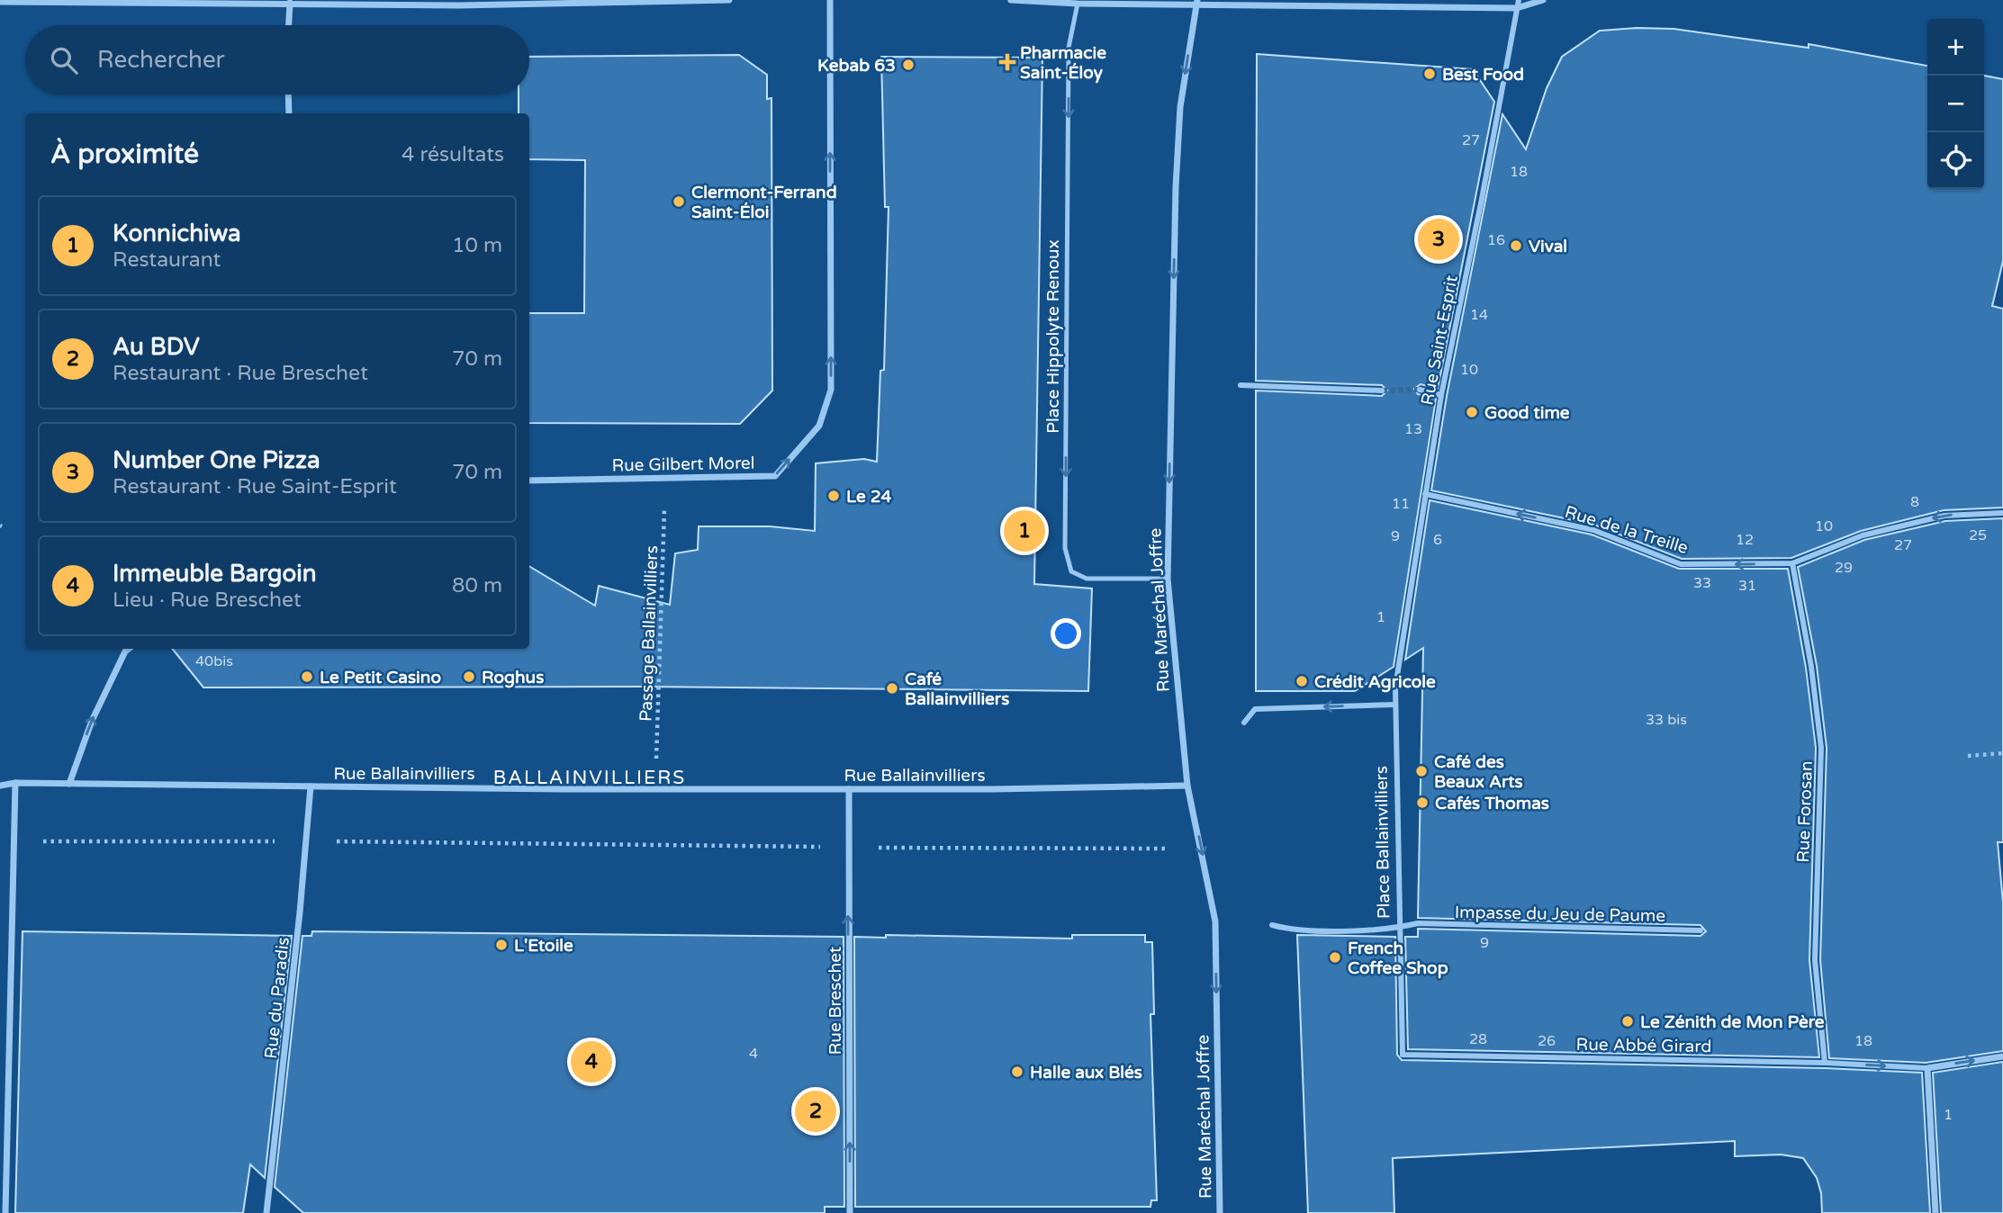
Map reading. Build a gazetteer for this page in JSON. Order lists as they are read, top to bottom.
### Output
{
  "streets": {
    "street": [
      "Rue Saint-Esprit",
      "Rue Gilbert Morel",
      "Rue de la Treille",
      "Rue Maréchal Joffre",
      "Rue Ballainvilliers",
      "Rue Forosan",
      "Place Ballainvilliers",
      "Impasse du Jeu de Paume",
      "Rue du Paradis",
      "Rue Breschet",
      "Rue Abbé Girard"
    ],
    "lane": ["Place Hippolyte Renoux"],
    "path": ["Passage Ballainvilliers"]
  },
  "crossings": [
    ["Place Hippolyte Renoux", "Rue Maréchal Joffre"],
    ["Rue Saint-Esprit", "Rue de la Treille"],
    ["Rue Saint-Esprit", "Place Ballainvilliers"],
    ["Rue Gilbert Morel", "Passage Ballainvilliers"],
    ["Rue de la Treille", "Rue Forosan"],
    ["Rue Maréchal Joffre", "Rue Ballainvilliers"],
    ["Passage Ballainvilliers", "Rue Ballainvilliers"],
    ["Rue Ballainvilliers", "Rue du Paradis"],
    ["Rue Ballainvilliers", "Rue Breschet"],
    ["Rue Forosan", "Rue Abbé Girard"],
    ["Place Ballainvilliers", "Impasse du Jeu de Paume"],
    ["Place Ballainvilliers", "Rue Abbé Girard"],
    ["Impasse du Jeu de Paume", "Rue Abbé Girard"]
  ],
  "one_way": [
    "Place Hippolyte Renoux",
    "Rue Gilbert Morel",
    "Rue de la Treille",
    "Rue Maréchal Joffre",
    "Rue Breschet"
  ],
  "districts": ["BALLAINVILLIERS"],
  "places": {
    "health": ["Pharmacie Saint-Éloy"],
    "other": [
      "Kebab 63",
      "Best Food",
      "Clermont-Ferrand Saint-Éloi",
      "Vival",
      "Good time",
      "Le 24",
      "Le Petit Casino",
      "Roghus",
      "Crédit Agricole",
      "Café Ballainvilliers",
      "Café des Beaux Arts",
      "Cafés Thomas",
      "L'Etoile",
      "French Coffee Shop",
      "Le Zénith de Mon Père",
      "Halle aux Blés"
    ]
  },
  "house_numbers": [
    "27",
    "18",
    "16",
    "14",
    "10",
    "13",
    "8",
    "11",
    "10",
    "25",
    "9",
    "6",
    "12",
    "27",
    "29",
    "33",
    "31",
    "1",
    "40bis",
    "33 bis",
    "9",
    "28",
    "26",
    "18",
    "4",
    "1"
  ],
  "page": {
    "map_buttons": ["+", "−"],
    "search": "Rechercher",
    "heading": ["À proximité", "4 résultats"],
    "list": [
      {
        "mark": "1",
        "name": "Konnichiwa",
        "note": "Restaurant",
        "value": "10 m"
      },
      {
        "mark": "2",
        "name": "Au BDV",
        "note": "Restaurant · Rue Breschet",
        "value": "70 m"
      },
      {
        "mark": "3",
        "name": "Number One Pizza",
        "note": "Restaurant · Rue Saint-Esprit",
        "value": "70 m"
      },
      {
        "mark": "4",
        "name": "Immeuble Bargoin",
        "note": "Lieu · Rue Breschet",
        "value": "80 m"
      }
    ],
    "pins": [
      "3",
      "1",
      "4",
      "2"
    ]
  }
}
